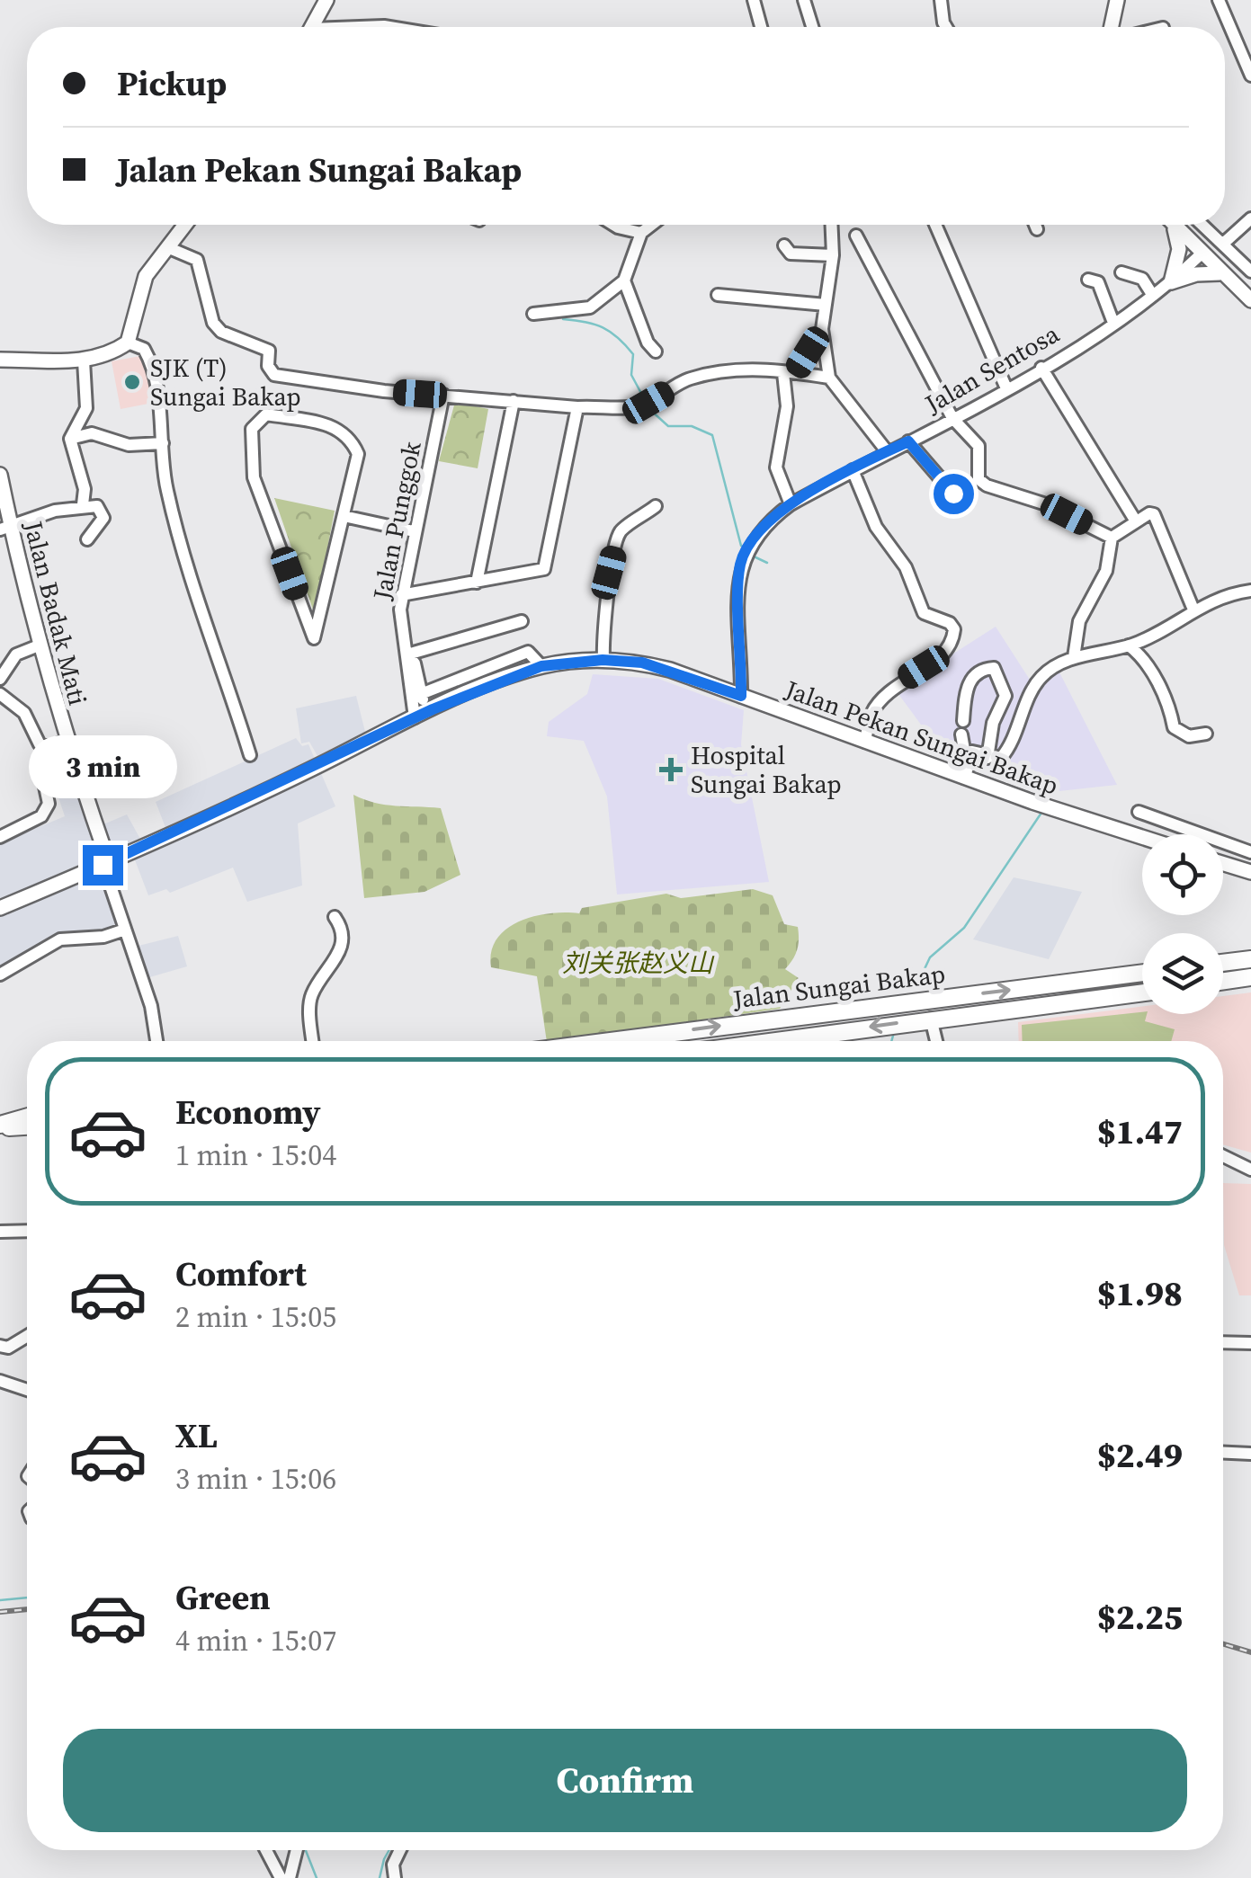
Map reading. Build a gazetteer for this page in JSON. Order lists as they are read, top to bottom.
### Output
{
  "streets": {
    "highway": ["Jalan Sungai Bakap"],
    "main road": ["Jalan Badak Mati", "Jalan Pekan Sungai Bakap"],
    "street": ["Jalan Sentosa", "Jalan Punggok"]
  },
  "crossings": [
    ["Jalan Sentosa", "Jalan Pekan Sungai Bakap"],
    ["Jalan Punggok", "Jalan Pekan Sungai Bakap"],
    ["Jalan Badak Mati", "Jalan Pekan Sungai Bakap"]
  ],
  "parks": ["刘关张赵义山"],
  "places": {
    "other": ["SJK (T) Sungai Bakap"],
    "health": ["Hospital Sungai Bakap"]
  },
  "page": {
    "banner": ["Pickup", "Jalan Pekan Sungai Bakap"],
    "bubble": "3 min",
    "list": [
      {
        "name": "Economy",
        "note": "1 min · 15:04",
        "value": "$1.47"
      },
      {
        "name": "Comfort",
        "note": "2 min · 15:05",
        "value": "$1.98"
      },
      {
        "name": "XL",
        "note": "3 min · 15:06",
        "value": "$2.49"
      },
      {
        "name": "Green",
        "note": "4 min · 15:07",
        "value": "$2.25"
      }
    ],
    "buttons": "Confirm"
  }
}
